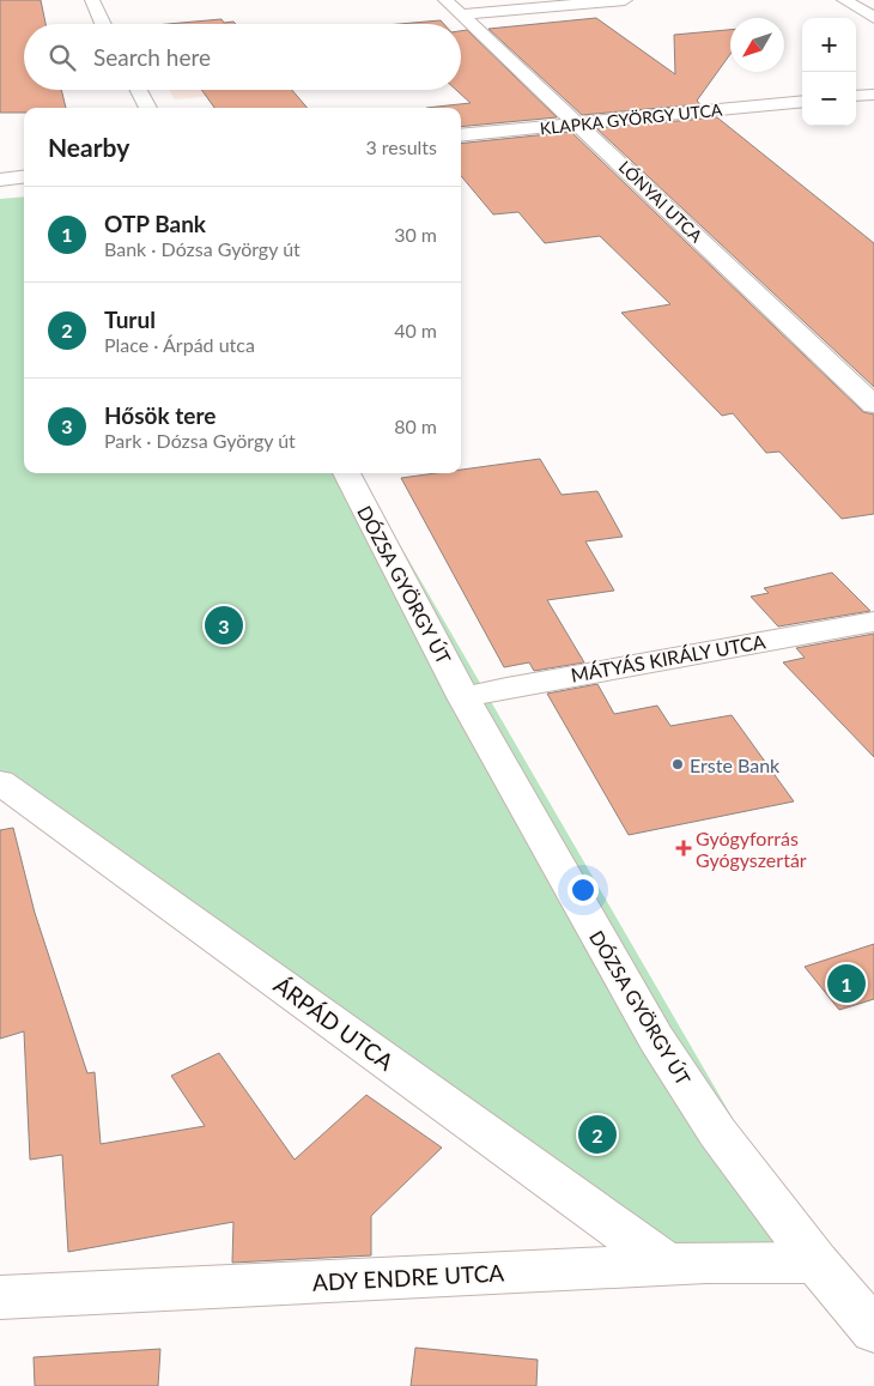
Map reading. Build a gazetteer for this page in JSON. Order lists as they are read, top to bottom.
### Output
{
  "streets": {
    "street": [
      "KLAPKA GYÖRGY UTCA",
      "LÓNYAI UTCA",
      "DÓZSA GYÖRGY ÚT",
      "MÁTYÁS KIRÁLY UTCA",
      "ÁRPÁD UTCA",
      "ADY ENDRE UTCA"
    ]
  },
  "crossings": [
    ["KLAPKA GYÖRGY UTCA", "LÓNYAI UTCA"],
    ["DÓZSA GYÖRGY ÚT", "MÁTYÁS KIRÁLY UTCA"],
    ["DÓZSA GYÖRGY ÚT", "ADY ENDRE UTCA"],
    ["ÁRPÁD UTCA", "ADY ENDRE UTCA"]
  ],
  "places": {
    "other": ["Erste Bank"],
    "health": ["Gyógyforrás Gyógyszertár"]
  },
  "north": "bottom left",
  "page": {
    "map_buttons": ["+", "−"],
    "search": "Search here",
    "heading": ["Nearby", "3 results"],
    "list": [
      {
        "mark": "1",
        "name": "OTP Bank",
        "note": "Bank · Dózsa György út",
        "value": "30 m"
      },
      {
        "mark": "2",
        "name": "Turul",
        "note": "Place · Árpád utca",
        "value": "40 m"
      },
      {
        "mark": "3",
        "name": "Hősök tere",
        "note": "Park · Dózsa György út",
        "value": "80 m"
      }
    ],
    "pins": ["3", "1", "2"]
  }
}
